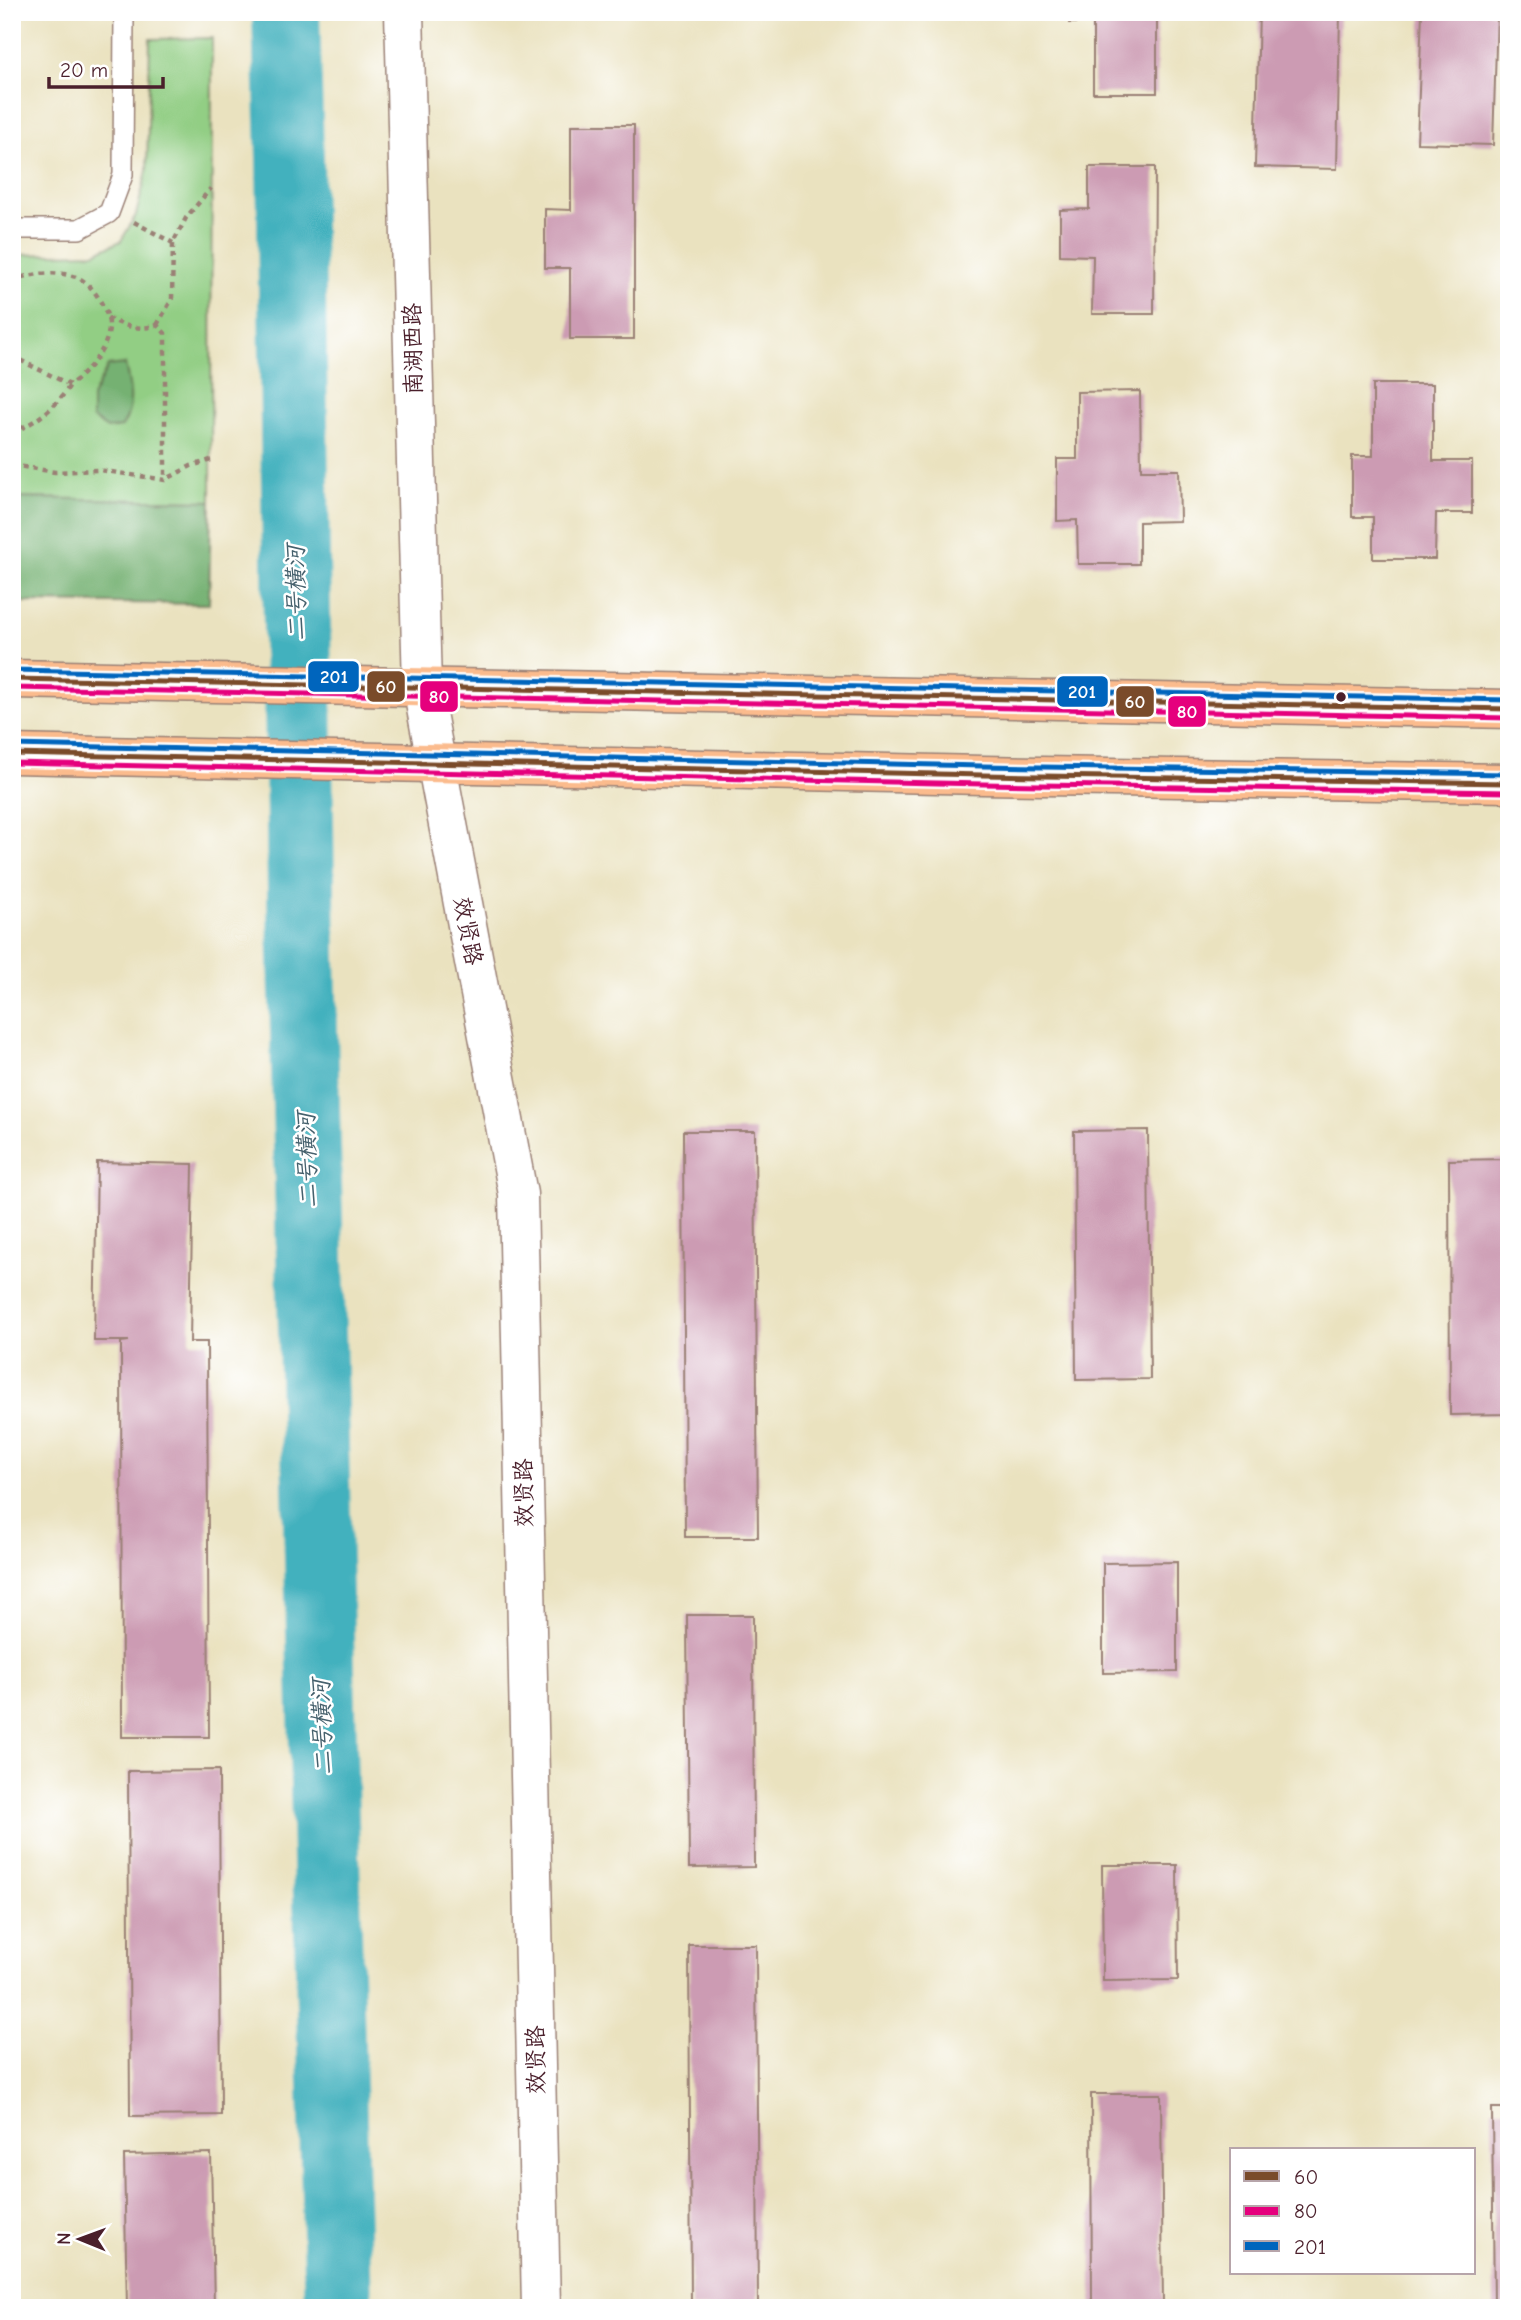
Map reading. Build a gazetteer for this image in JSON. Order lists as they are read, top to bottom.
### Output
{
  "streets": {
    "street": ["南湖西路", "效贤路"]
  },
  "crossings": [
    ["南湖西路", "效贤路"]
  ],
  "water": ["二号横河"],
  "lines": ["transit line 201", "transit line 60", "transit line 80"],
  "legend": ["60", "80", "201"],
  "scale_bar": "20 m",
  "north": "left"
}
